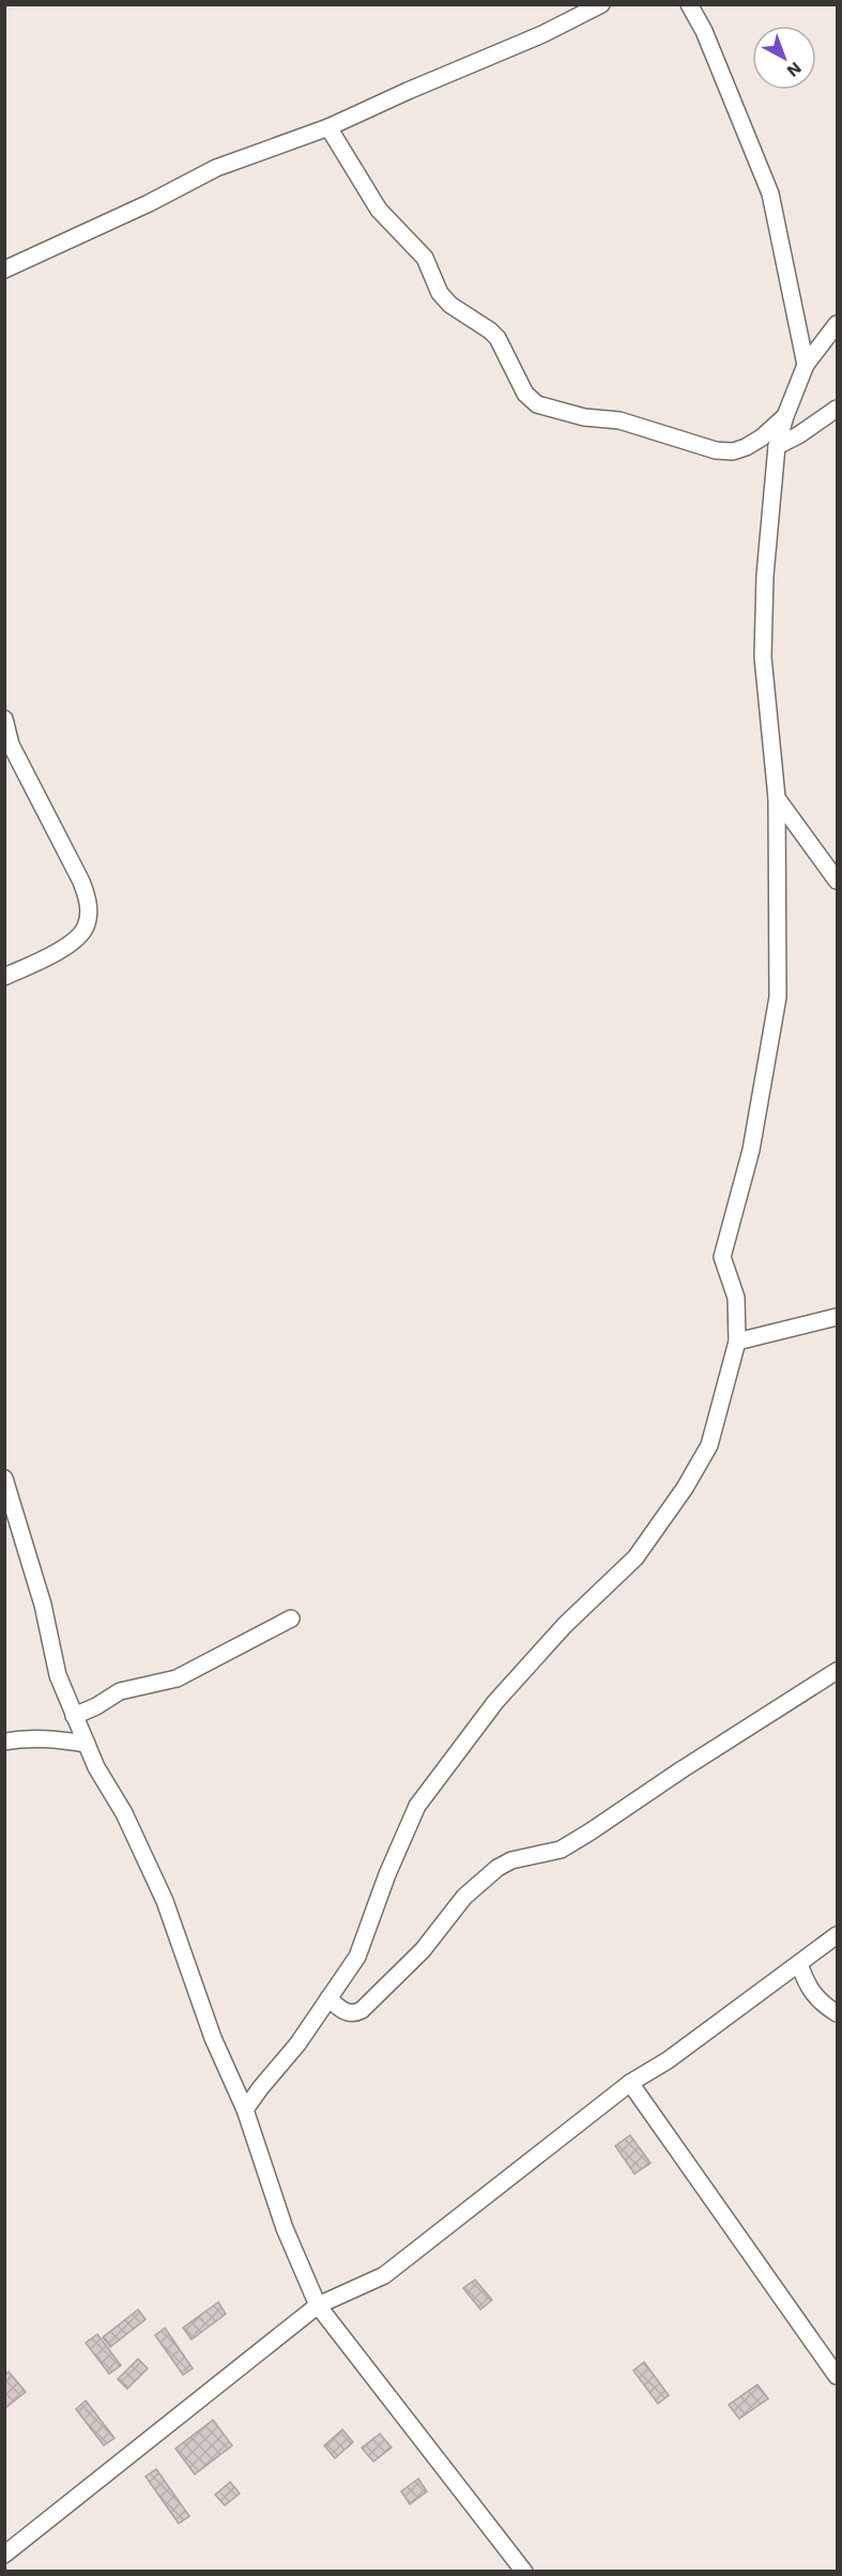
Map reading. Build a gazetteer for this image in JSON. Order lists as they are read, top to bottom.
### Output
{
  "north": "bottom right"
}
